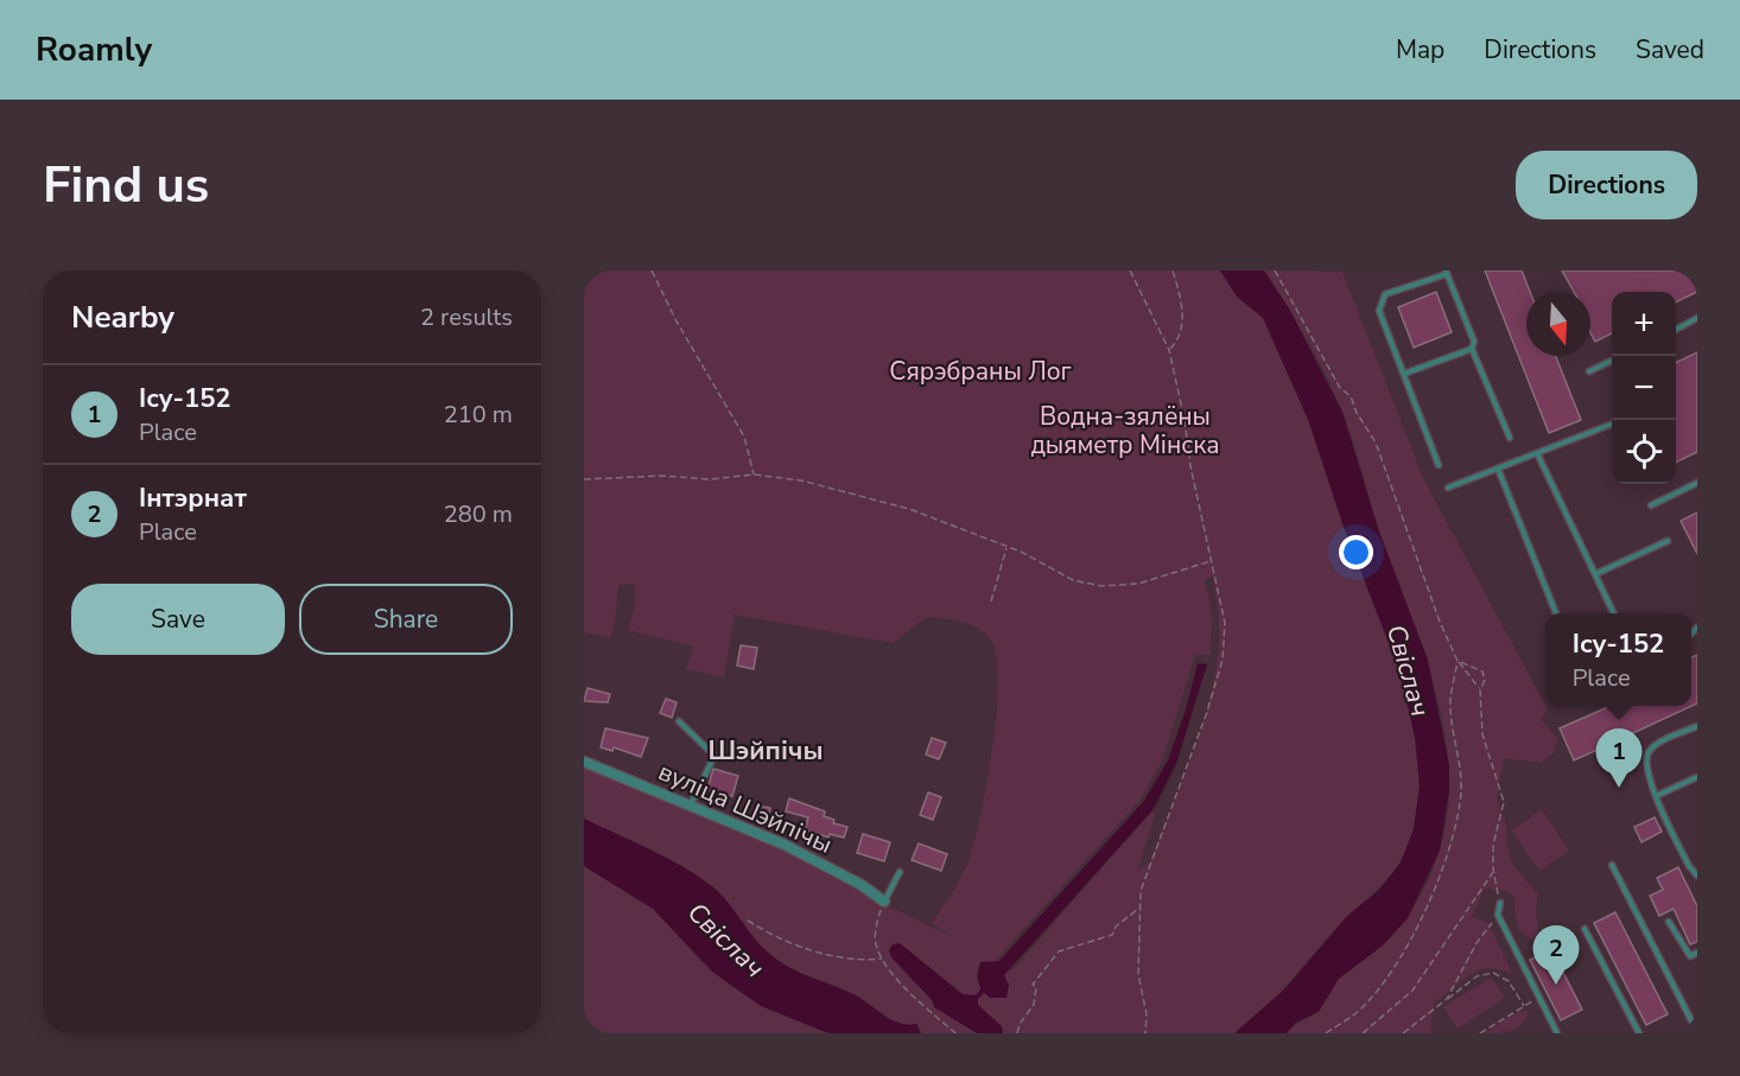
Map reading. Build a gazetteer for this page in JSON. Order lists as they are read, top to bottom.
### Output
{
  "streets": {
    "street": ["вуліца Шэйпічы"]
  },
  "districts": ["Шэйпічы"],
  "water": ["Свіслач"],
  "parks": ["Сярэбраны Лог", "Водна-зялёны дыяметр Мінска"],
  "north": "bottom",
  "page": {
    "header": "Roamly",
    "nav": ["Map", "Directions", "Saved"],
    "buttons": [
      "Directions",
      ["Save", "Share"]
    ],
    "title": "Find us",
    "heading": ["Nearby", "2 results"],
    "map_buttons": ["+", "−"],
    "list": [
      {
        "mark": "1",
        "name": "Ісу-152",
        "note": "Place",
        "value": "210 m"
      },
      {
        "mark": "2",
        "name": "Інтэрнат",
        "note": "Place",
        "value": "280 m"
      }
    ],
    "popup": ["Ісу-152", "Place"],
    "pins": ["1", "2"]
  }
}
